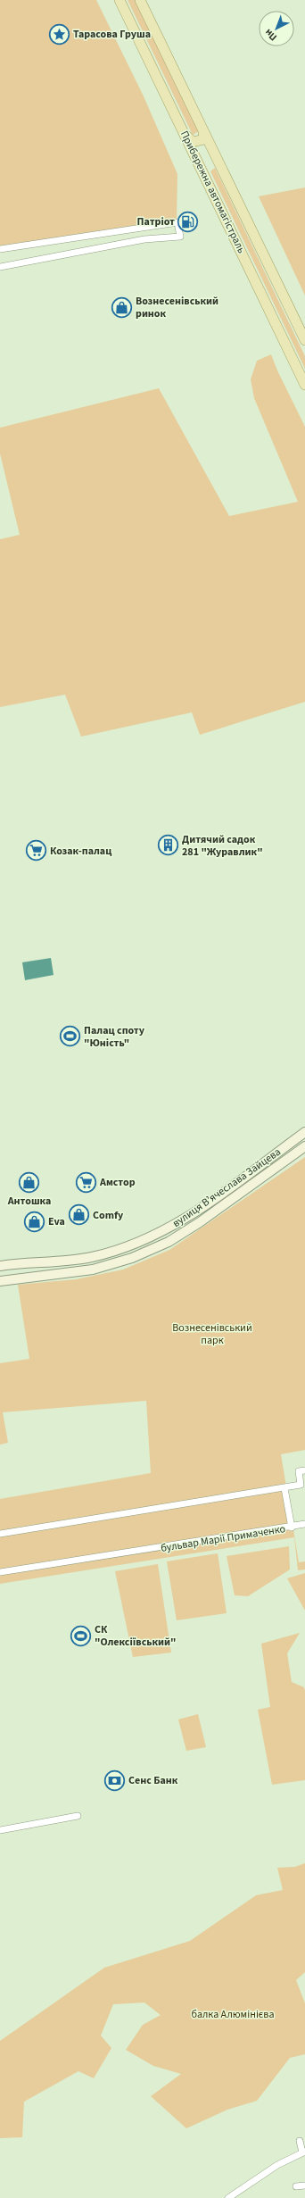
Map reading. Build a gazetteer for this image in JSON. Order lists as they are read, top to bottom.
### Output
{
  "streets": {
    "main road": ["Прибережна автомагістраль", "вулиця Вʼячеслава Зайцева"],
    "street": ["бульвар Марії Примаченко"]
  },
  "parks": ["Вознесенівський парк", "балка Алюмінієва"],
  "places": {
    "place": ["Тарасова Груша"],
    "fuel station": ["Патріот"],
    "shop": [
      "Вознесенівський ринок",
      "Антошка",
      "Comfy",
      "Eva"
    ],
    "building": ["Дитячий садок 281 \"Журавлик\""],
    "supermarket": ["Козак-палац", "Амстор"],
    "sports": ["Палац споту \"Юність\"", "СК \"Олексіївський\""],
    "bank": ["Сенс Банк"]
  },
  "north": "bottom left"
}
